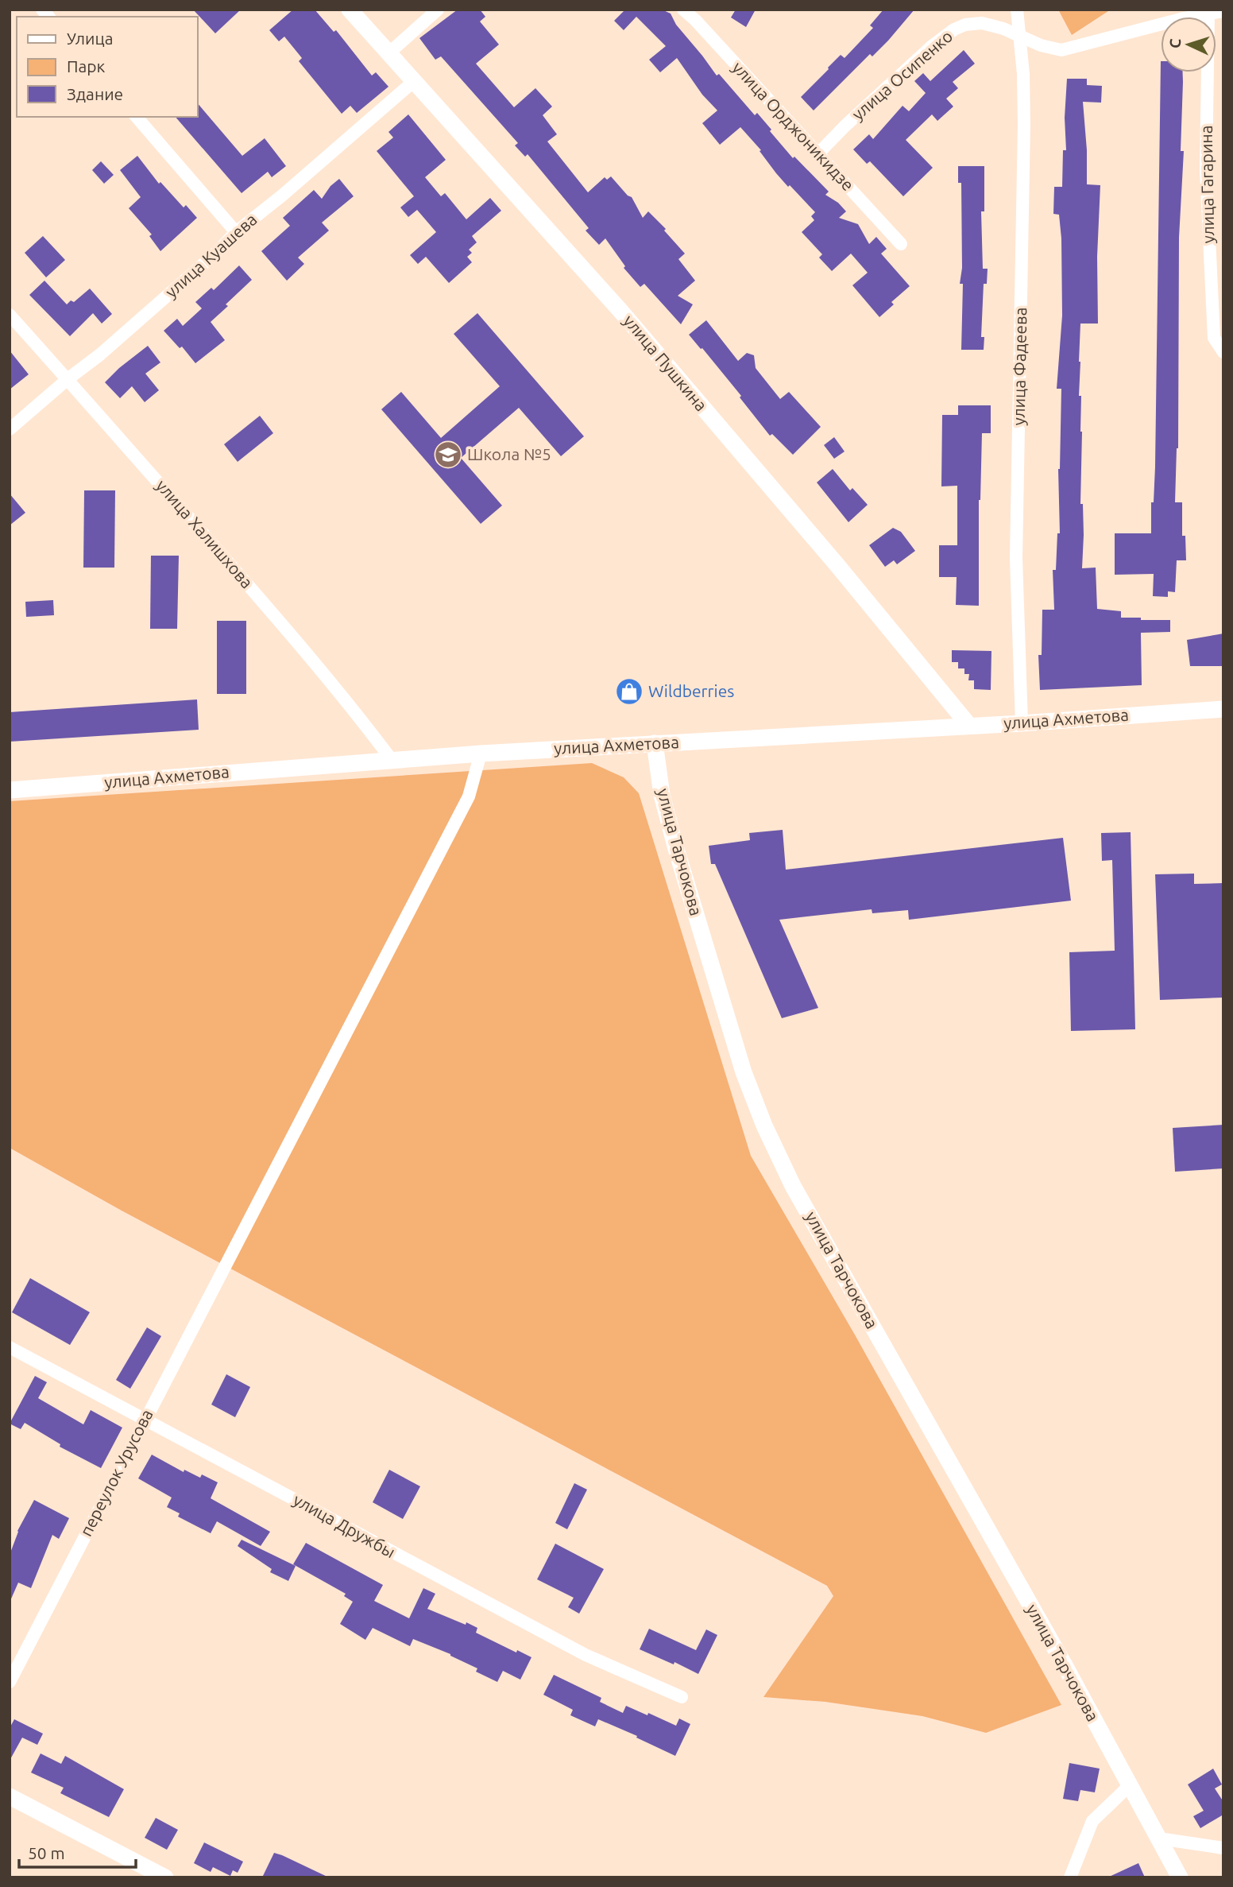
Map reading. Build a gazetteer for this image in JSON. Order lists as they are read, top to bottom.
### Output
{
  "streets": {
    "main road": ["улица Пушкина", "улица Ахметова", "улица Тарчокова"],
    "street": [
      "улица Осипенко",
      "улица Орджоникидзе",
      "улица Гагарина",
      "улица Куашева",
      "улица Фадеева",
      "улица Халишхова",
      "переулок Урусова",
      "улица Дружбы"
    ]
  },
  "crossings": [
    ["улица Осипенко", "улица Орджоникидзе"],
    ["улица Осипенко", "улица Гагарина"],
    ["улица Осипенко", "улица Фадеева"],
    ["улица Куашева", "улица Пушкина"],
    ["улица Куашева", "улица Халишхова"],
    ["улица Пушкина", "улица Ахметова"],
    ["улица Фадеева", "улица Ахметова"],
    ["улица Халишхова", "улица Ахметова"],
    ["улица Ахметова", "улица Тарчокова"],
    ["улица Ахметова", "переулок Урусова"],
    ["переулок Урусова", "улица Дружбы"]
  ],
  "places": {
    "school or university": ["Школа №5"],
    "shop": ["Wildberries"]
  },
  "legend": ["Улица", "Парк", "Здание"],
  "scale_bar": "50 m",
  "north": "left"
}
